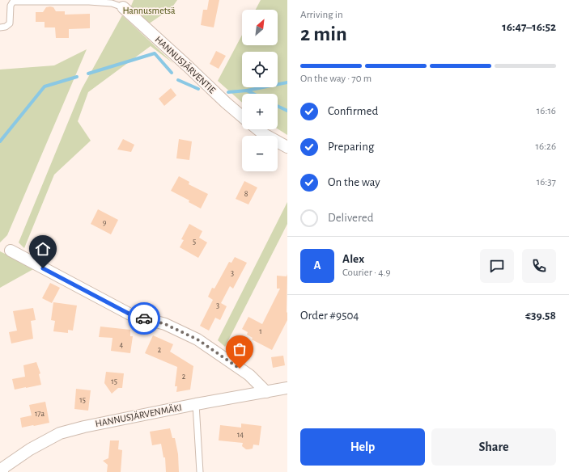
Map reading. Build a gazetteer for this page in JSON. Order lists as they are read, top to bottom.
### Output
{
  "streets": {
    "street": ["HANNUSJÄRVENTIE", "HANNUSJÄRVENMÄKI"]
  },
  "parks": ["Hannusmetsä"],
  "house_numbers": [
    "8",
    "9",
    "5",
    "3",
    "3",
    "1",
    "4",
    "2",
    "2",
    "15",
    "15",
    "17a",
    "14"
  ],
  "north": "top right",
  "page": {
    "heading": ["2 min", "Arriving in", "16:47–16:52"],
    "panel": [
      "Alex",
      "Courier · 4.9",
      "Order #9504",
      "€39.58"
    ],
    "map_buttons": ["+", "−"],
    "bar": "On the way · 70 m",
    "list": [
      ["Confirmed", "16:16"],
      ["Preparing", "16:26"],
      ["On the way", "16:37"],
      "Delivered"
    ],
    "round": "A",
    "buttons": ["Help", "Share"]
  }
}
